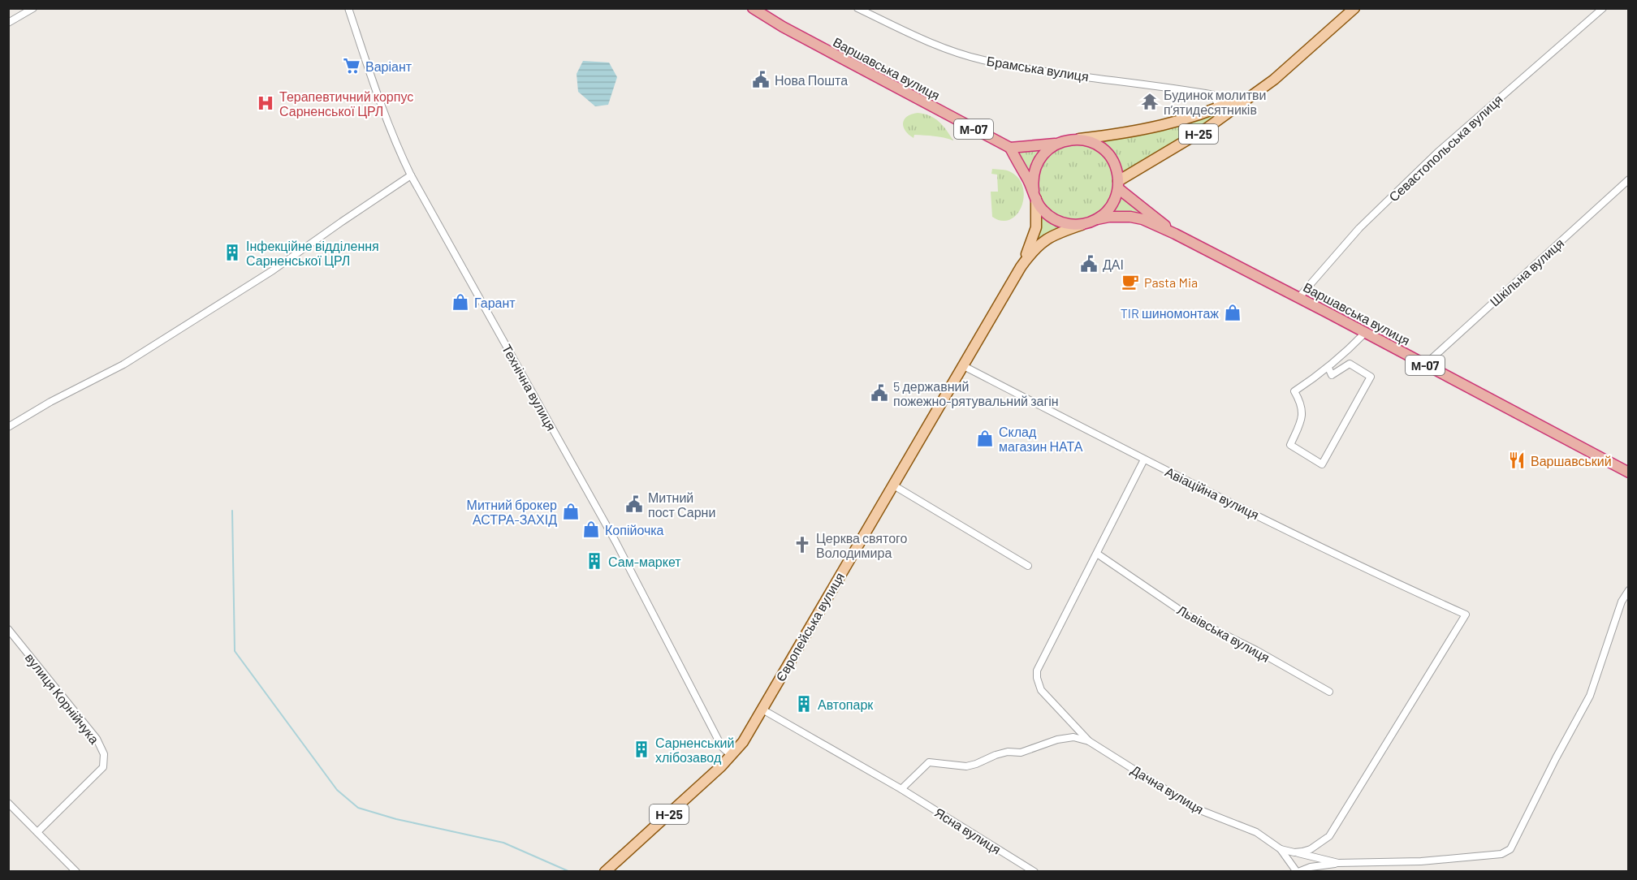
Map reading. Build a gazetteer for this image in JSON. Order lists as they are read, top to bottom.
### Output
{
  "streets": {
    "highway": ["Варшавська вулиця", "М-07", "Н-25"],
    "main road": ["Європейська вулиця"],
    "street": [
      "Брамська вулиця",
      "Севастопольська вулиця",
      "Шкільна вулиця",
      "Технічна вулиця",
      "Авіаційна вулиця",
      "Львівська вулиця",
      "вулиця Корнійчука",
      "Дачна вулиця",
      "Ясна вулиця"
    ]
  },
  "crossings": [
    ["Варшавська вулиця", "М-07"],
    ["Варшавська вулиця", "Севастопольська вулиця"],
    ["Варшавська вулиця", "Шкільна вулиця"],
    ["Брамська вулиця", "Н-25"],
    ["М-07", "Н-25"],
    ["М-07", "Європейська вулиця"],
    ["Н-25", "Європейська вулиця"],
    ["Технічна вулиця", "Європейська вулиця"],
    ["Авіаційна вулиця", "Європейська вулиця"],
    ["Авіаційна вулиця", "Дачна вулиця"],
    ["Дачна вулиця", "Ясна вулиця"]
  ],
  "places": {
    "supermarket": ["Варіант"],
    "public building": [
      "Нова Пошта",
      "ДАІ",
      "5 державний пожежно-рятувальний загін",
      "Митний пост Сарни"
    ],
    "temple": ["Будинок молитви п’ятидесятників"],
    "hospital": ["Терапевтичний корпус Сарненської ЦРЛ"],
    "building": [
      "Інфекційне відділення Сарненської ЦРЛ",
      "Сам-маркет",
      "Автопарк",
      "Сарненський хлібозавод"
    ],
    "cafe": ["Pasta Mia"],
    "shop": [
      "Гарант",
      "TIR шиномонтаж",
      "Склад магазин НАТА",
      "Митний брокер АСТРА-ЗАХІД",
      "Копійочка"
    ],
    "restaurant": ["Варшавський"],
    "church": ["Церква святого Володимира"]
  }
}
